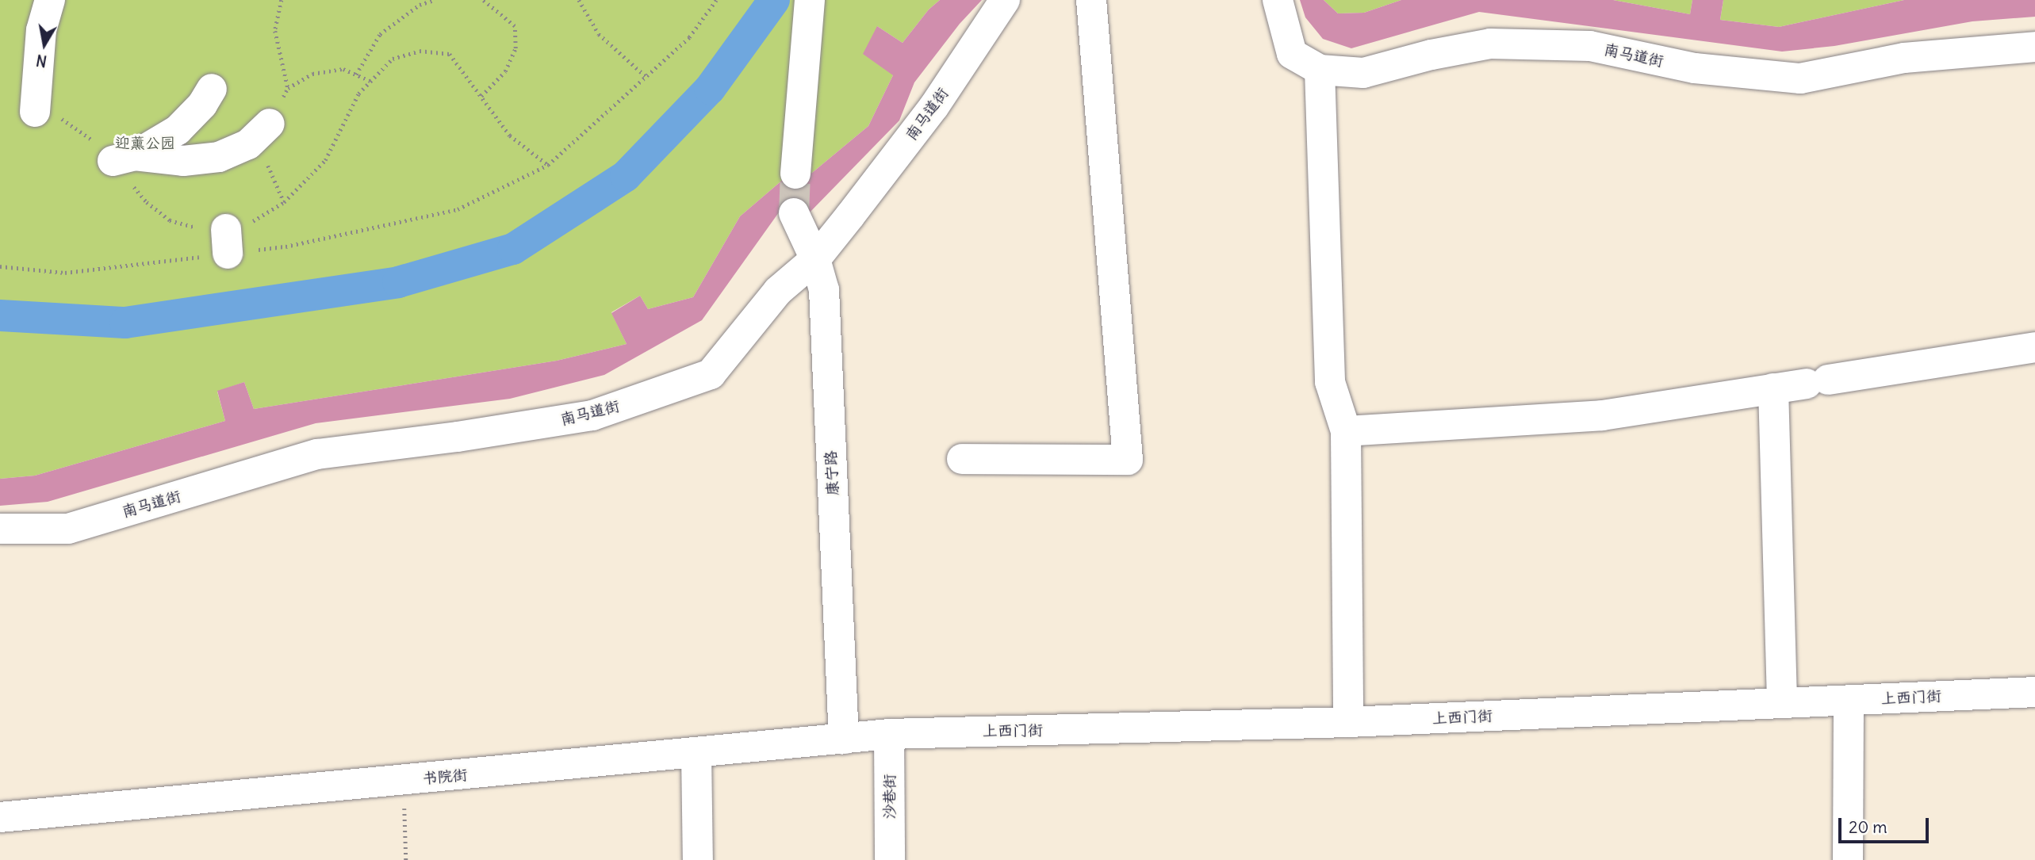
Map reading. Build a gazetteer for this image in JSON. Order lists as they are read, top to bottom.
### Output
{
  "streets": {
    "street": [
      "南马道街",
      "康宁路",
      "上西门街",
      "书院街",
      "沙巷街"
    ]
  },
  "crossings": [
    ["南马道街", "康宁路"],
    ["康宁路", "书院街"],
    ["上西门街", "书院街"],
    ["上西门街", "沙巷街"],
    ["书院街", "沙巷街"]
  ],
  "parks": ["迎薰公园"],
  "scale_bar": "20 m",
  "north": "bottom"
}
